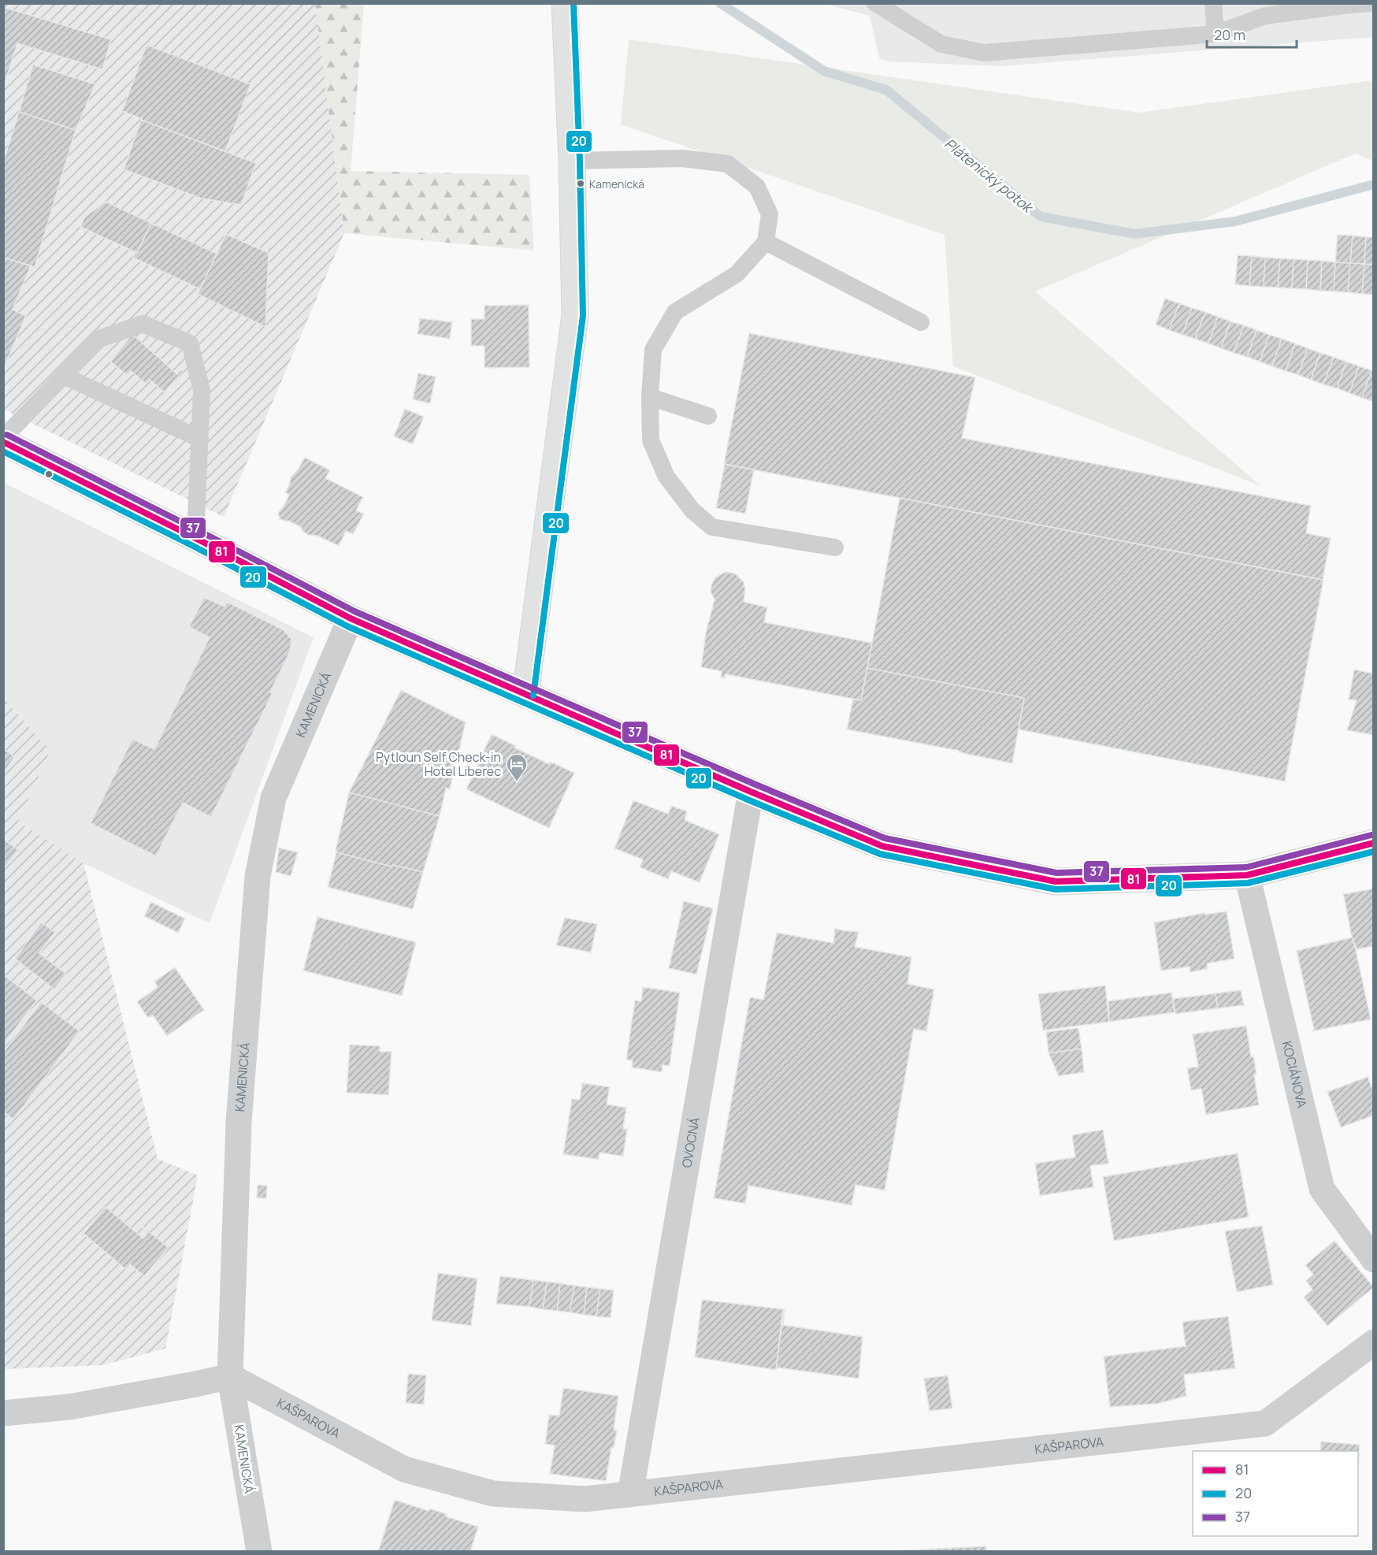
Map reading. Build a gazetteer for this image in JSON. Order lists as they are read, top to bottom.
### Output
{
  "streets": {
    "street": [
      "KAMENICKÁ",
      "KOCIÁNOVA",
      "OVOCNÁ",
      "KAŠPAROVA"
    ]
  },
  "crossings": [
    ["KAMENICKÁ", "KAŠPAROVA"],
    ["OVOCNÁ", "KAŠPAROVA"]
  ],
  "water": ["Plátenický potok"],
  "places": {
    "other": ["Kamenická"],
    "hotel": ["Pytloun Self Check-in Hotel Liberec"]
  },
  "lines": ["transit line 20", "transit line 37", "transit line 81"],
  "legend": ["81", "20", "37"],
  "scale_bar": "20 m"
}
